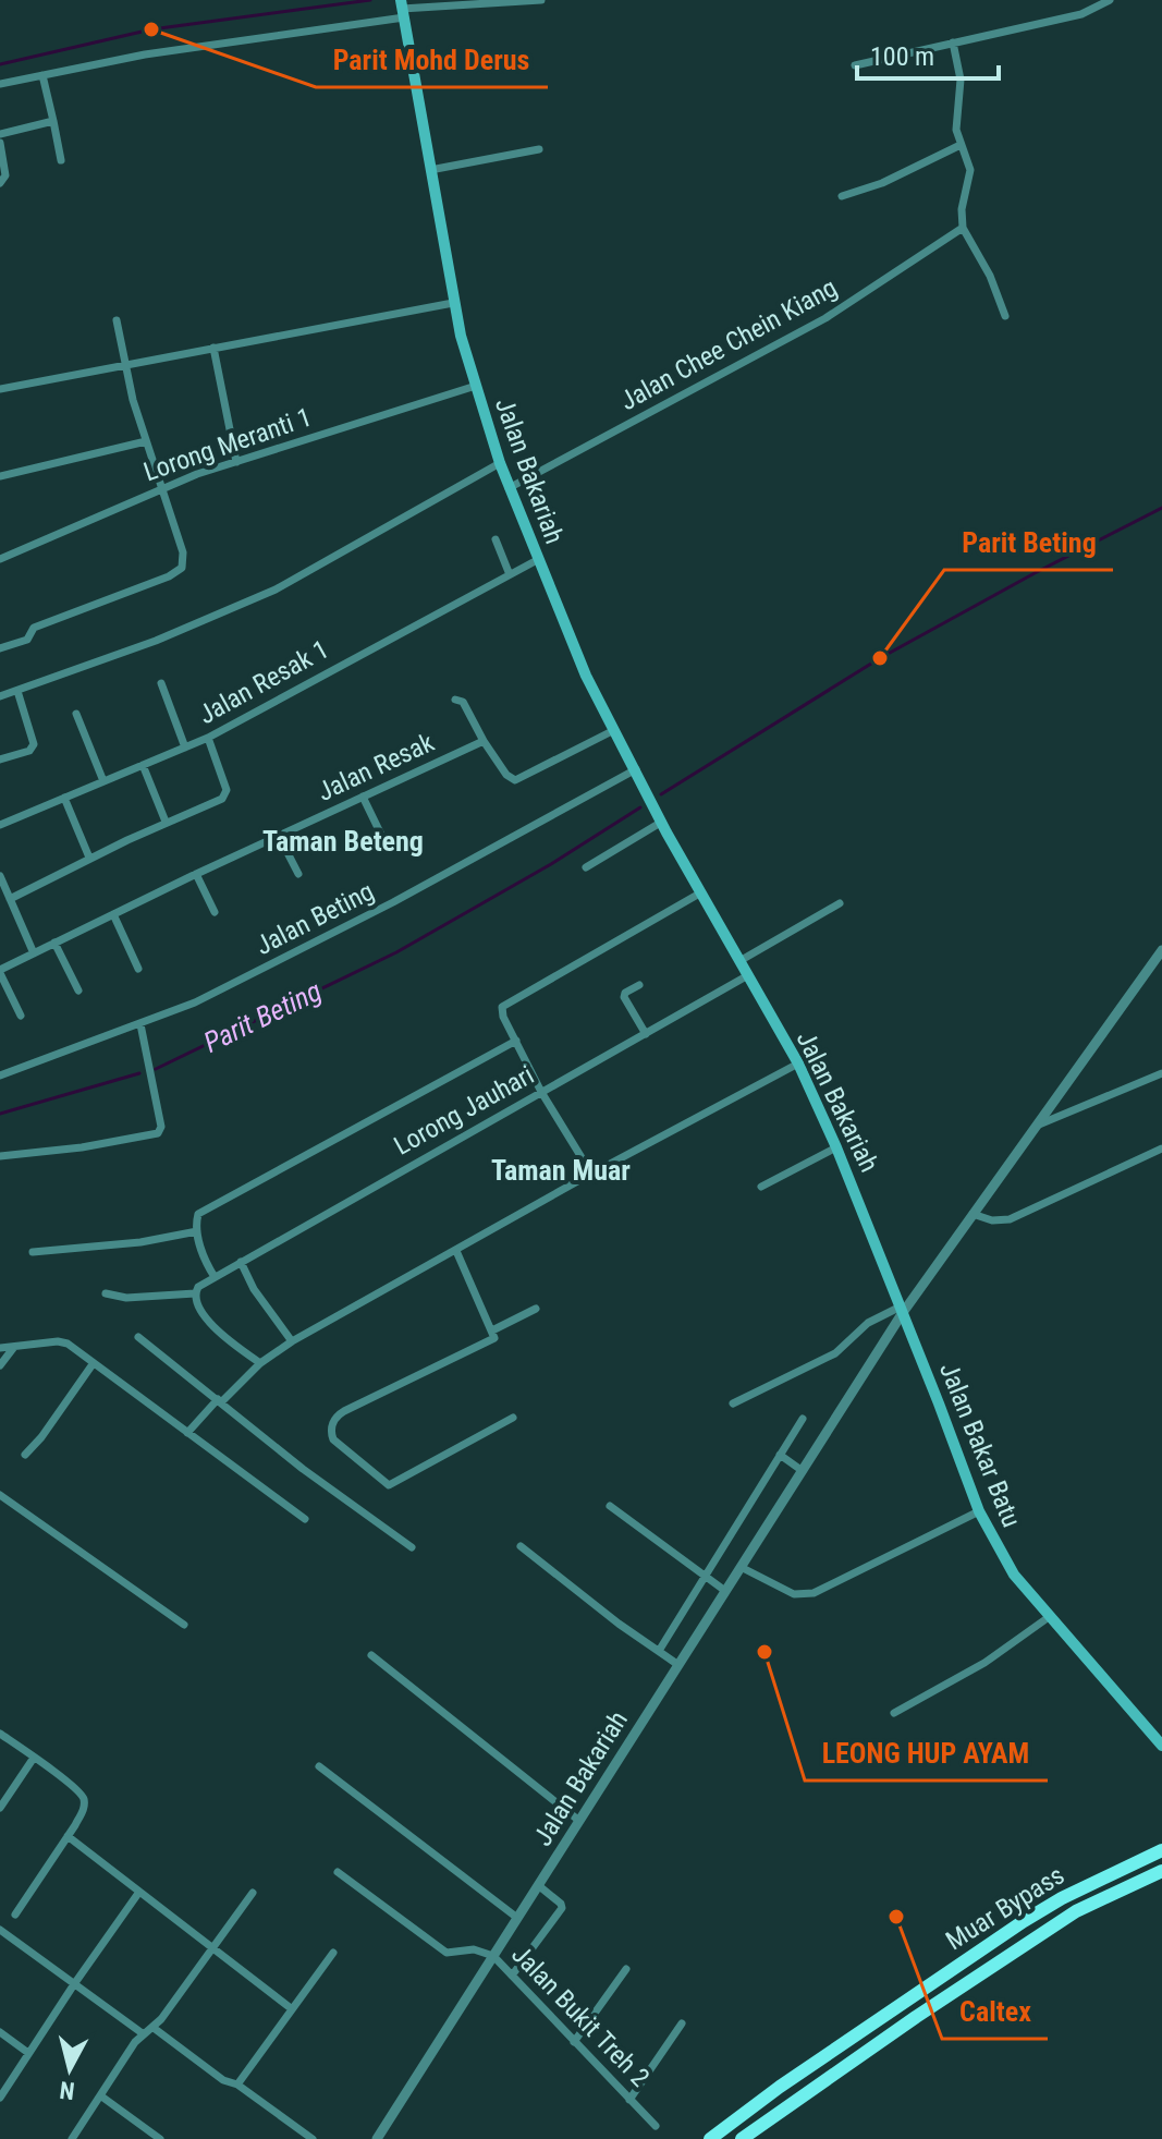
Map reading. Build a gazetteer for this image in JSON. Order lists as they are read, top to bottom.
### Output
{
  "streets": {
    "highway": ["Muar Bypass"],
    "main road": ["Jalan Bakariah", "Jalan Bakar Batu"],
    "street": [
      "Jalan Chee Chein Kiang",
      "Lorong Meranti 1",
      "Jalan Resak 1",
      "Jalan Resak",
      "Jalan Beting",
      "Lorong Jauhari",
      "Jalan Bukit Treh 2"
    ]
  },
  "crossings": [
    ["Jalan Chee Chein Kiang", "Jalan Bakariah"],
    ["Lorong Meranti 1", "Jalan Bakariah"],
    ["Jalan Bakariah", "Jalan Resak 1"],
    ["Jalan Bakariah", "Jalan Beting"],
    ["Jalan Bakariah", "Lorong Jauhari"],
    ["Jalan Bakariah", "Jalan Bakar Batu"],
    ["Jalan Bakariah", "Jalan Bukit Treh 2"]
  ],
  "districts": ["Taman Beteng", "Taman Muar"],
  "water": ["Parit Beting"],
  "places": [
    "Parit Mohd Derus",
    "Parit Beting",
    "LEONG HUP AYAM",
    "Caltex"
  ],
  "scale_bar": "100 m",
  "north": "bottom"
}
